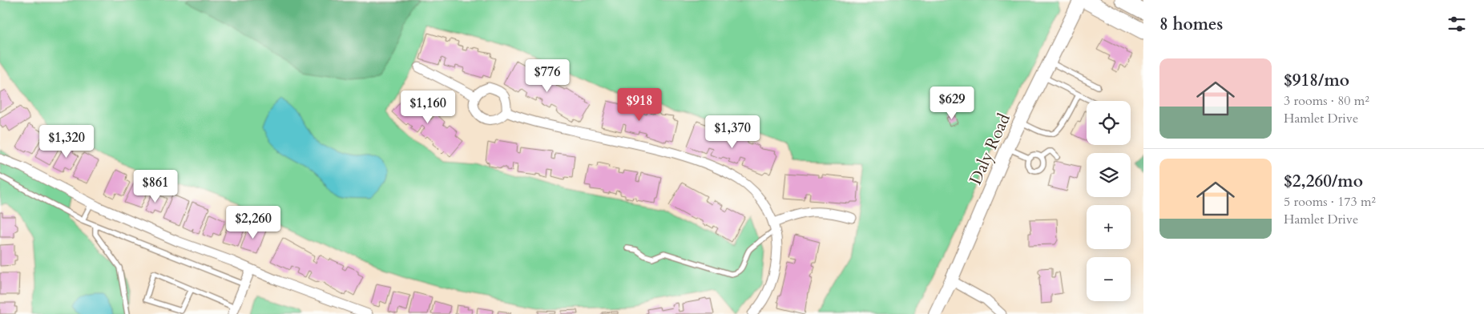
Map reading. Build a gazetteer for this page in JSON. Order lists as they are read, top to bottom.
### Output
{
  "streets": {
    "main road": ["Daly Road"]
  },
  "page": {
    "heading": "8 homes",
    "list": [
      {
        "name": "$918/mo",
        "note": "3 rooms · 80 m² · Hamlet Drive"
      },
      {
        "name": "$2,260/mo",
        "note": "5 rooms · 173 m² · Hamlet Drive"
      }
    ],
    "price": [
      "$776",
      "$629",
      "$918",
      "$1,160",
      "$1,370",
      "$1,320",
      "$861",
      "$2,260"
    ],
    "map_buttons": ["+", "−"]
  }
}
